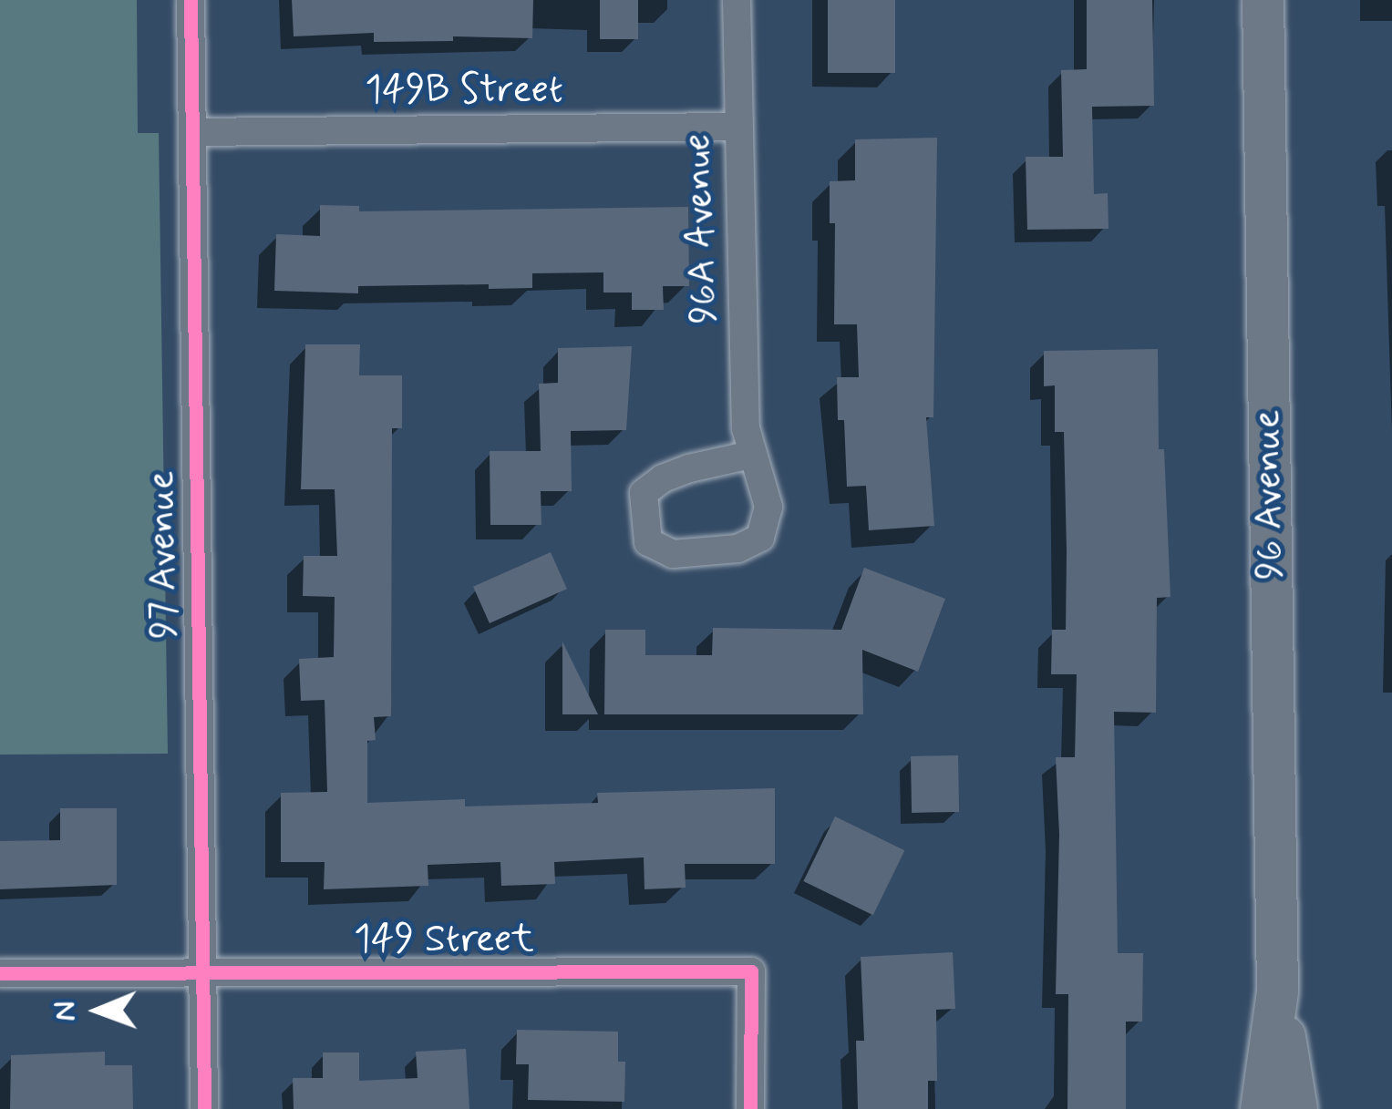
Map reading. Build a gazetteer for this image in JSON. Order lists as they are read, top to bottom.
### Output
{
  "streets": {
    "main road": ["96 Avenue"],
    "street": [
      "149B Street",
      "96A Avenue",
      "97 Avenue",
      "149 Street"
    ]
  },
  "crossings": [
    ["149B Street", "96A Avenue"],
    ["149B Street", "97 Avenue"],
    ["97 Avenue", "149 Street"]
  ],
  "north": "left"
}
